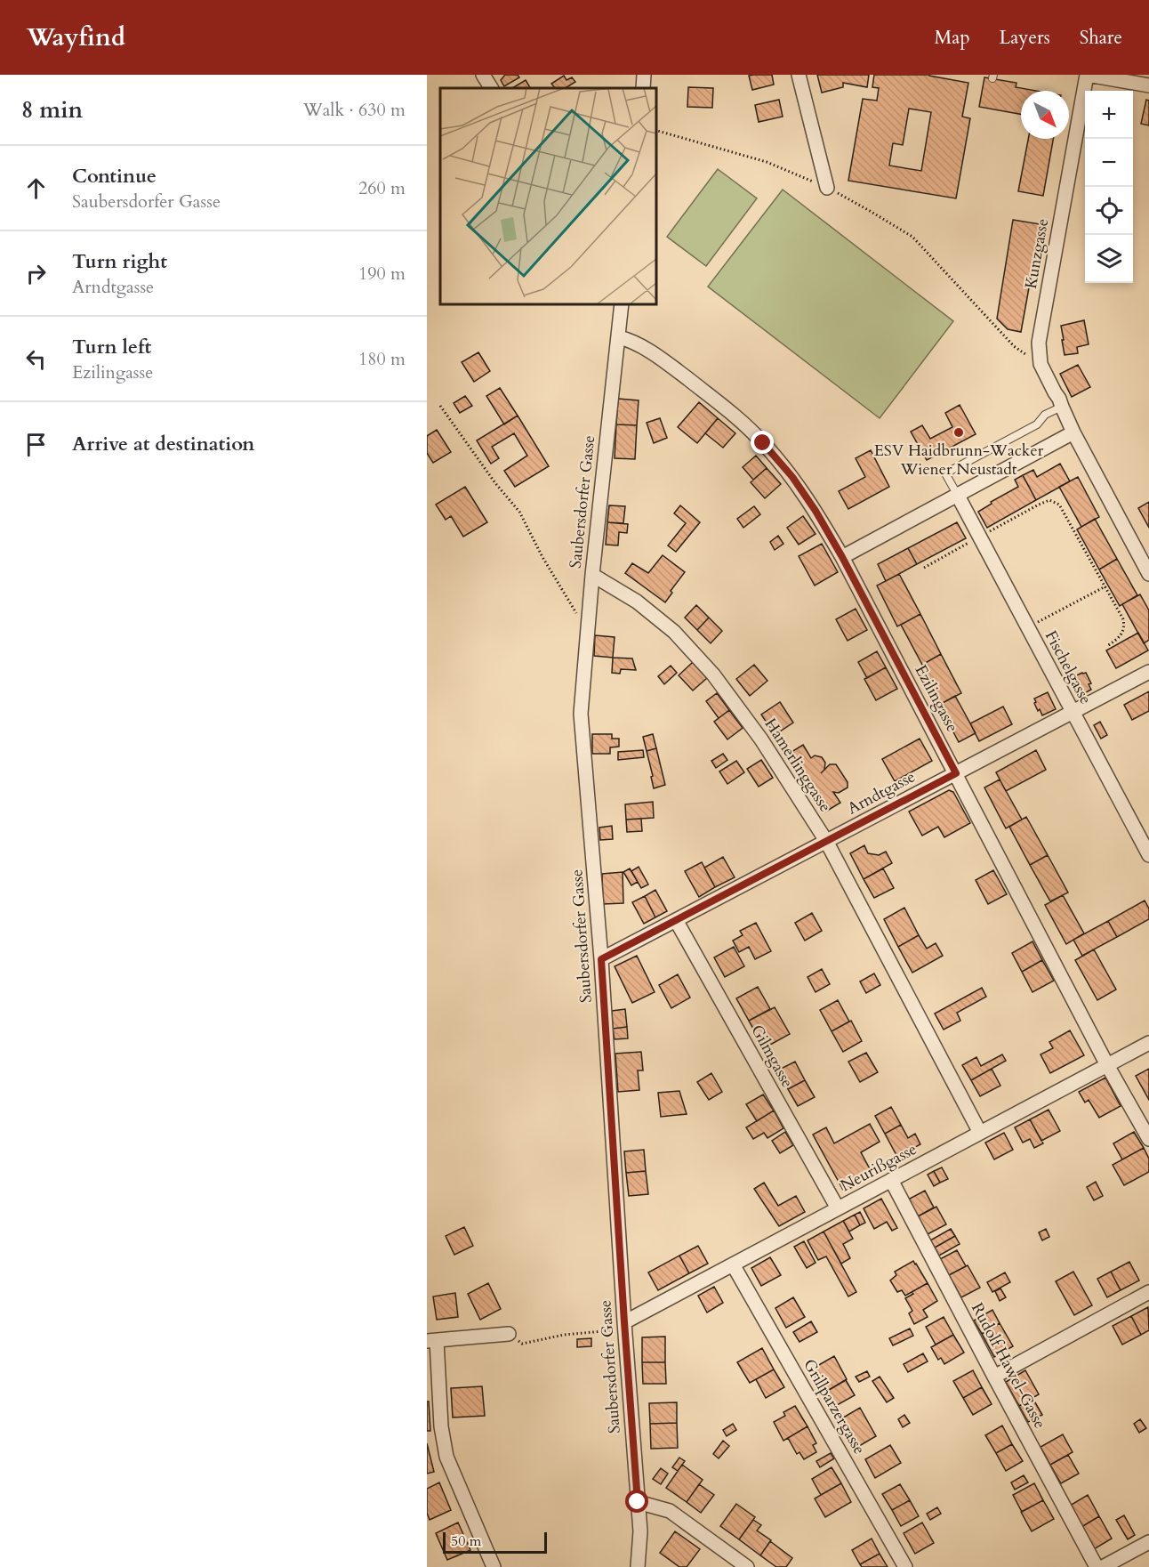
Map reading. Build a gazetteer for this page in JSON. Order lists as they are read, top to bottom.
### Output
{
  "streets": {
    "street": [
      "Kunzgasse",
      "Saubersdorfer Gasse",
      "Fischelgasse",
      "Ezilingasse",
      "Hamerlinggasse",
      "Arndtgasse",
      "Gilmgasse",
      "Neurißgasse",
      "Rudolf Hawel-Gasse",
      "Grillparzergasse"
    ]
  },
  "crossings": [
    ["Saubersdorfer Gasse", "Ezilingasse"],
    ["Saubersdorfer Gasse", "Hamerlinggasse"],
    ["Saubersdorfer Gasse", "Arndtgasse"],
    ["Saubersdorfer Gasse", "Neurißgasse"],
    ["Fischelgasse", "Arndtgasse"],
    ["Ezilingasse", "Arndtgasse"],
    ["Ezilingasse", "Neurißgasse"],
    ["Hamerlinggasse", "Arndtgasse"],
    ["Hamerlinggasse", "Neurißgasse"],
    ["Arndtgasse", "Gilmgasse"],
    ["Gilmgasse", "Neurißgasse"],
    ["Neurißgasse", "Rudolf Hawel-Gasse"],
    ["Neurißgasse", "Grillparzergasse"]
  ],
  "places": ["ESV Haidbrunn-Wacker Wiener Neustadt"],
  "scale_bar": "50 m",
  "north": "bottom right",
  "page": {
    "header": "Wayfind",
    "nav": ["Map", "Layers", "Share"],
    "heading": ["8 min", "Walk · 630 m"],
    "map_buttons": ["+", "−"],
    "list": [
      ["Continue", "Saubersdorfer Gasse", "260 m"],
      ["Turn right", "Arndtgasse", "190 m"],
      ["Turn left", "Ezilingasse", "180 m"],
      "Arrive at destination"
    ],
    "scale": "50 m"
  }
}
